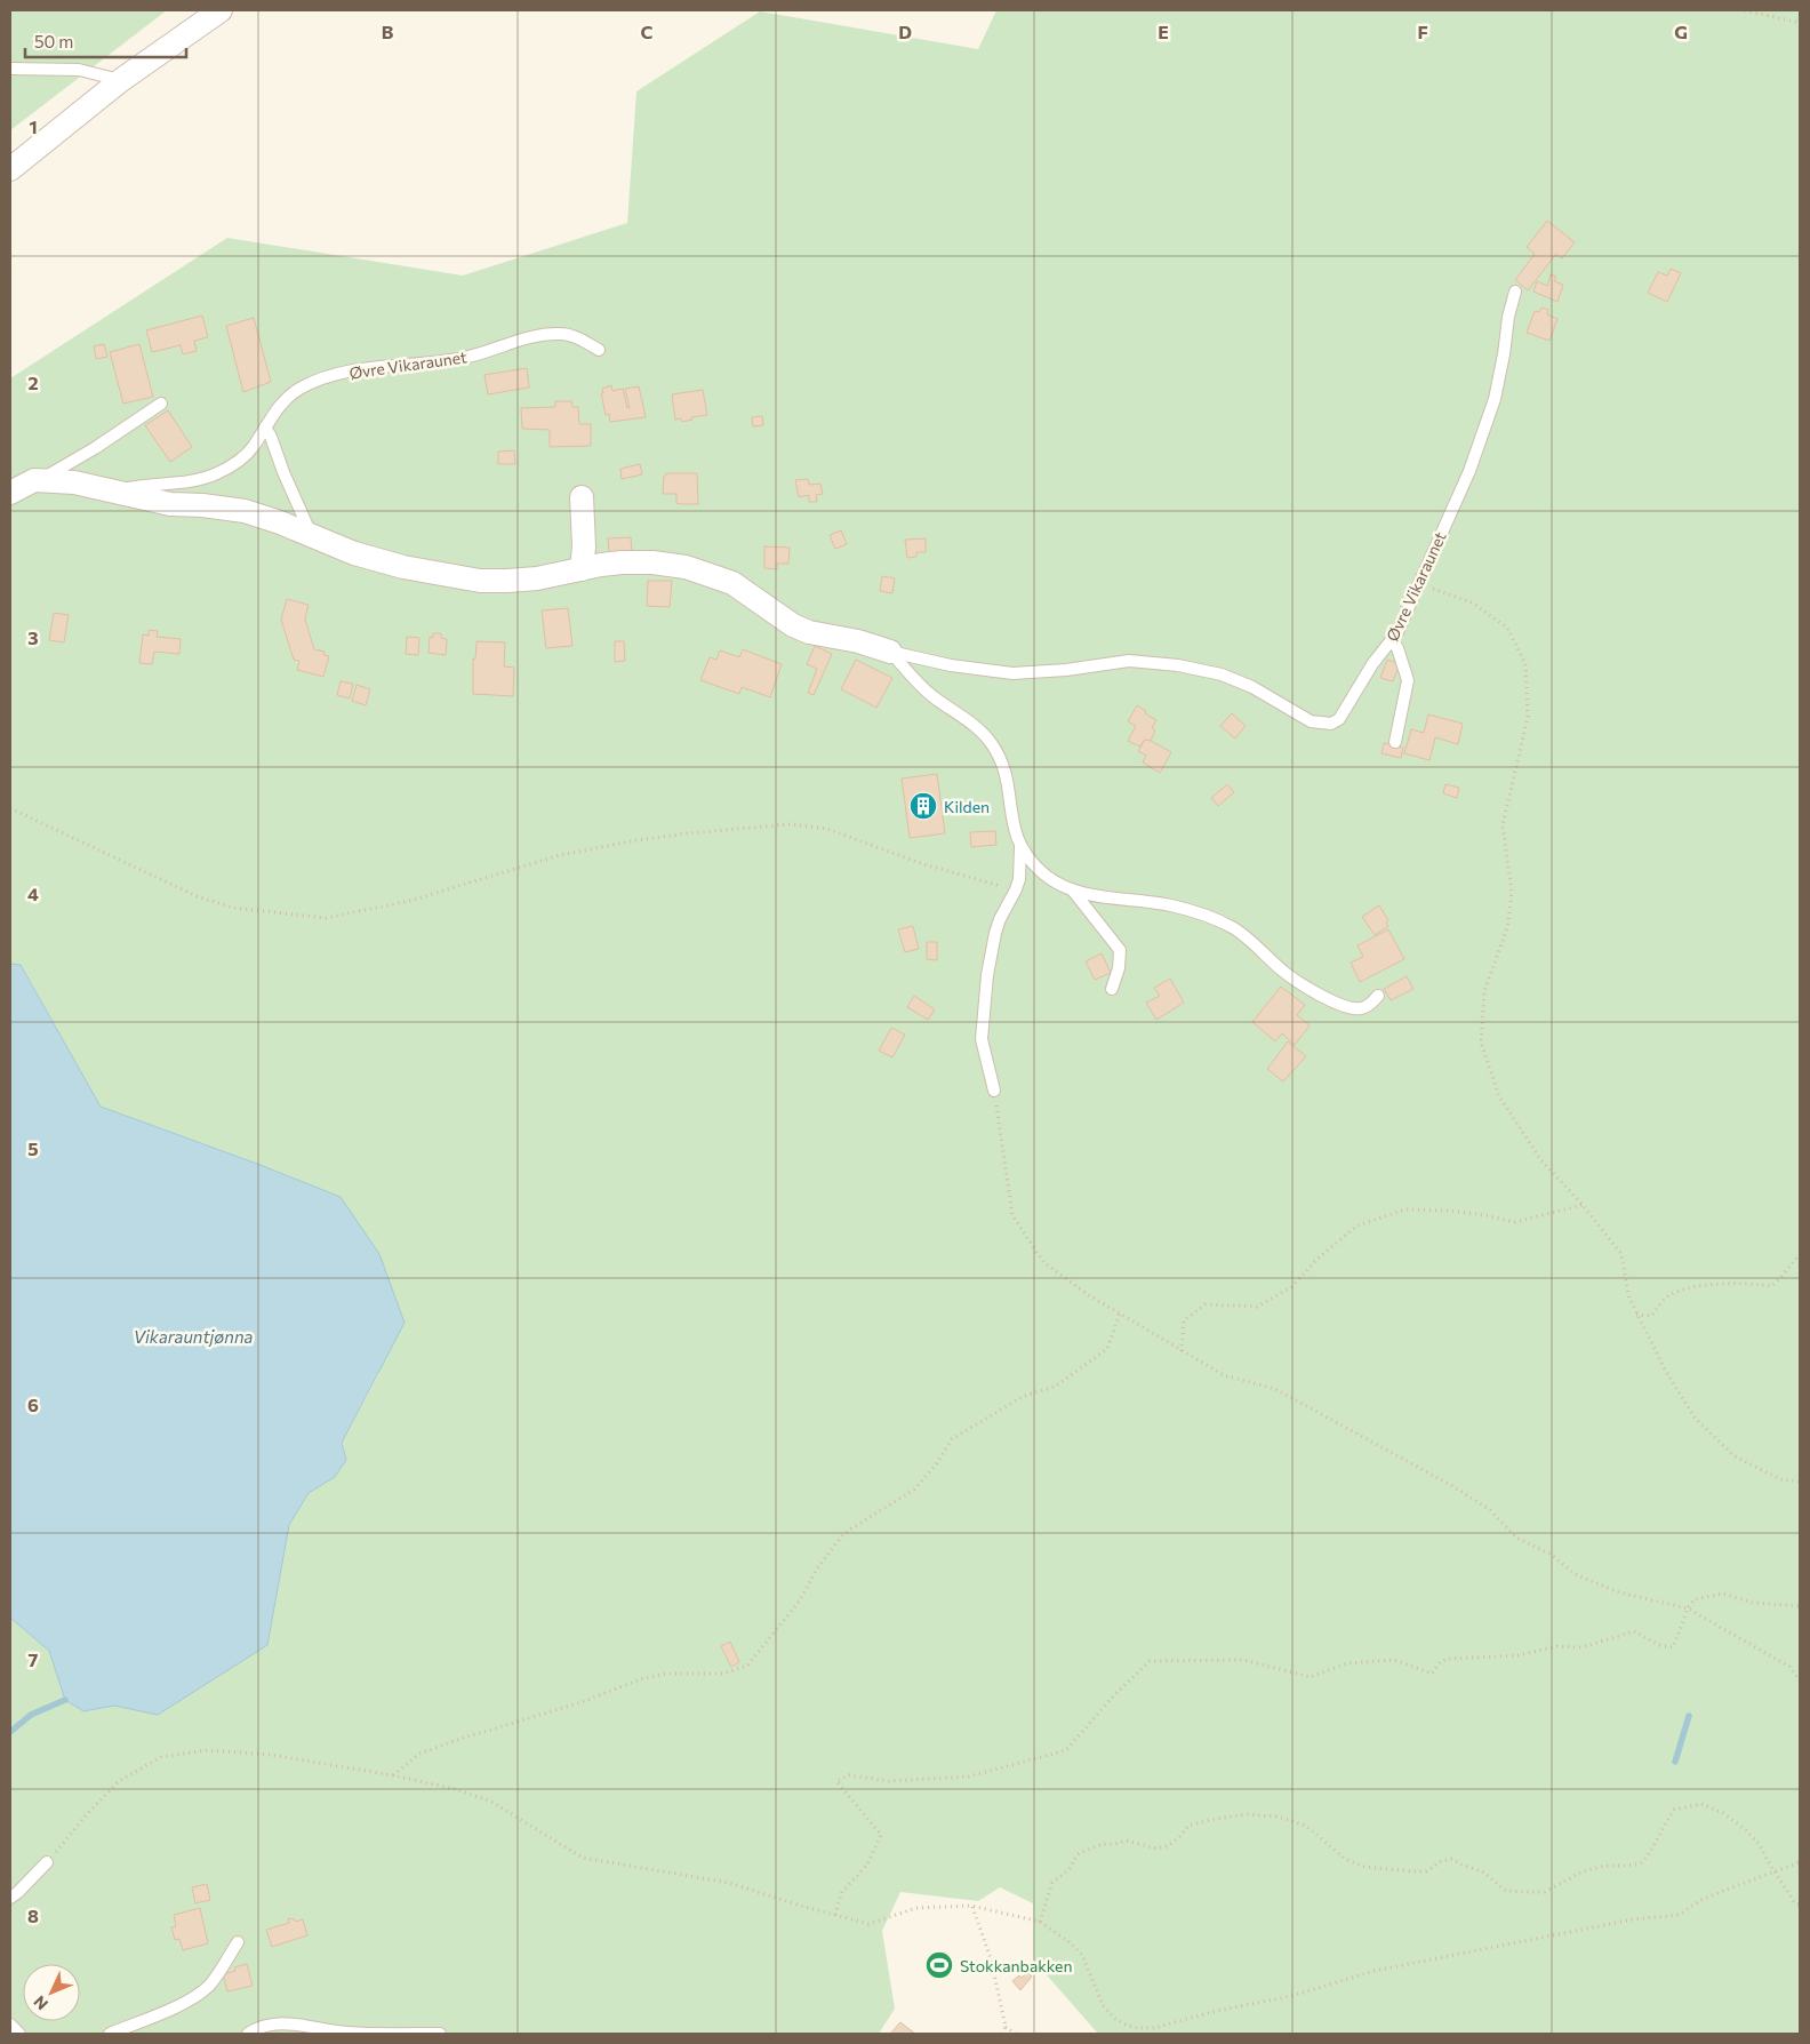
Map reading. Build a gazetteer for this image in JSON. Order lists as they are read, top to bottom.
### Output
{
  "streets": {
    "street": ["Øvre Vikaraunet"]
  },
  "water": ["Vikarauntjønna"],
  "places": {
    "building": ["Kilden"],
    "sports": ["Stokkanbakken"]
  },
  "scale_bar": "50 m",
  "north": "bottom left",
  "grid": {
    "columns": [
      "B",
      "C",
      "D",
      "E",
      "F",
      "G"
    ],
    "rows": [
      "1",
      "2",
      "3",
      "4",
      "5",
      "6",
      "7",
      "8"
    ]
  }
}
